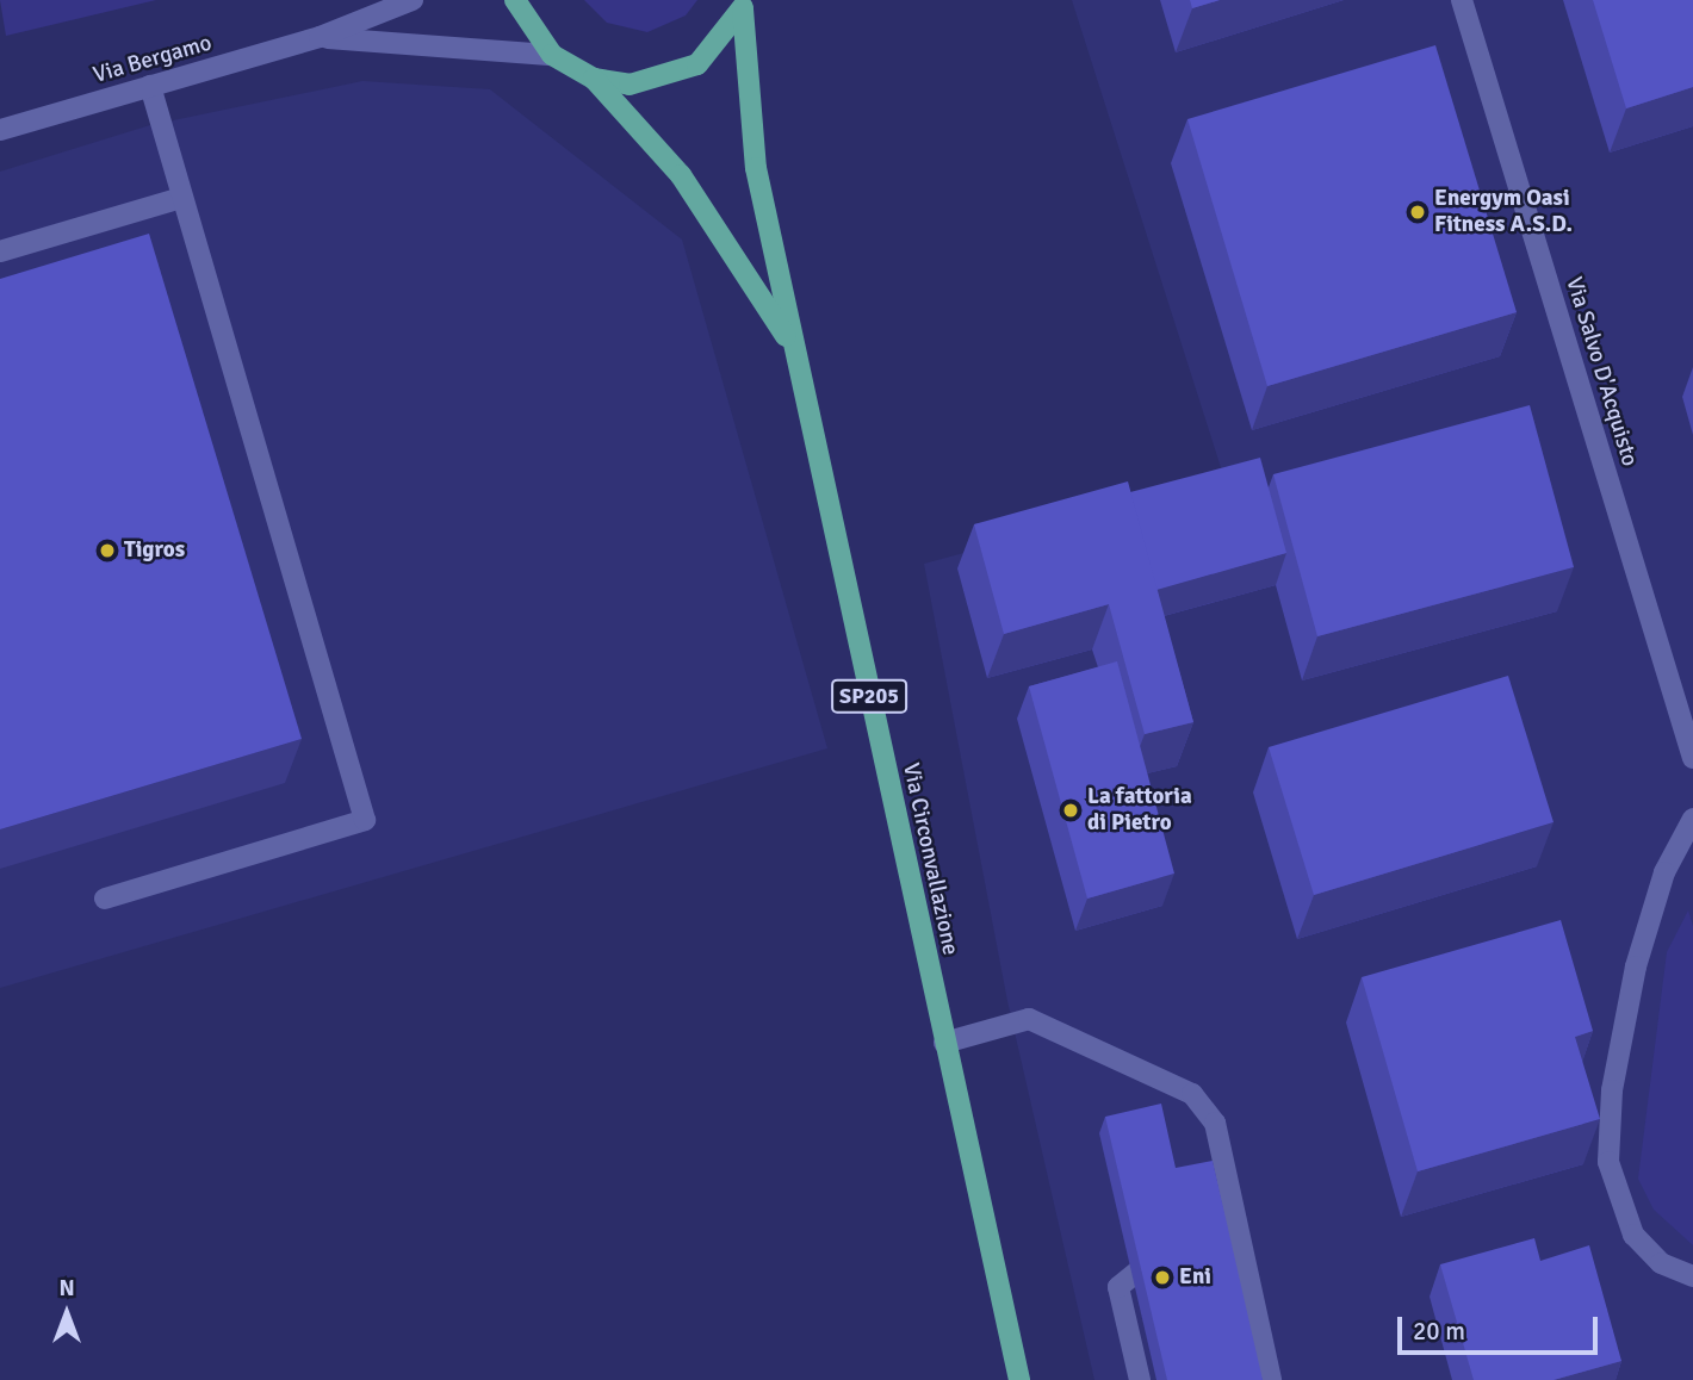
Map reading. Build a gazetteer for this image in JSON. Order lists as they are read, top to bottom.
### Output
{
  "streets": {
    "main road": ["SP205", "Via Circonvallazione"],
    "street": ["Via Bergamo", "Via Salvo D'Acquisto"]
  },
  "crossings": [
    ["Via Bergamo", "SP205"],
    ["SP205", "Via Circonvallazione"]
  ],
  "places": [
    "Energym Oasi Fitness A.S.D.",
    "Tigros",
    "La fattoria di Pietro",
    "Eni"
  ],
  "scale_bar": "20 m",
  "north": "top"
}
